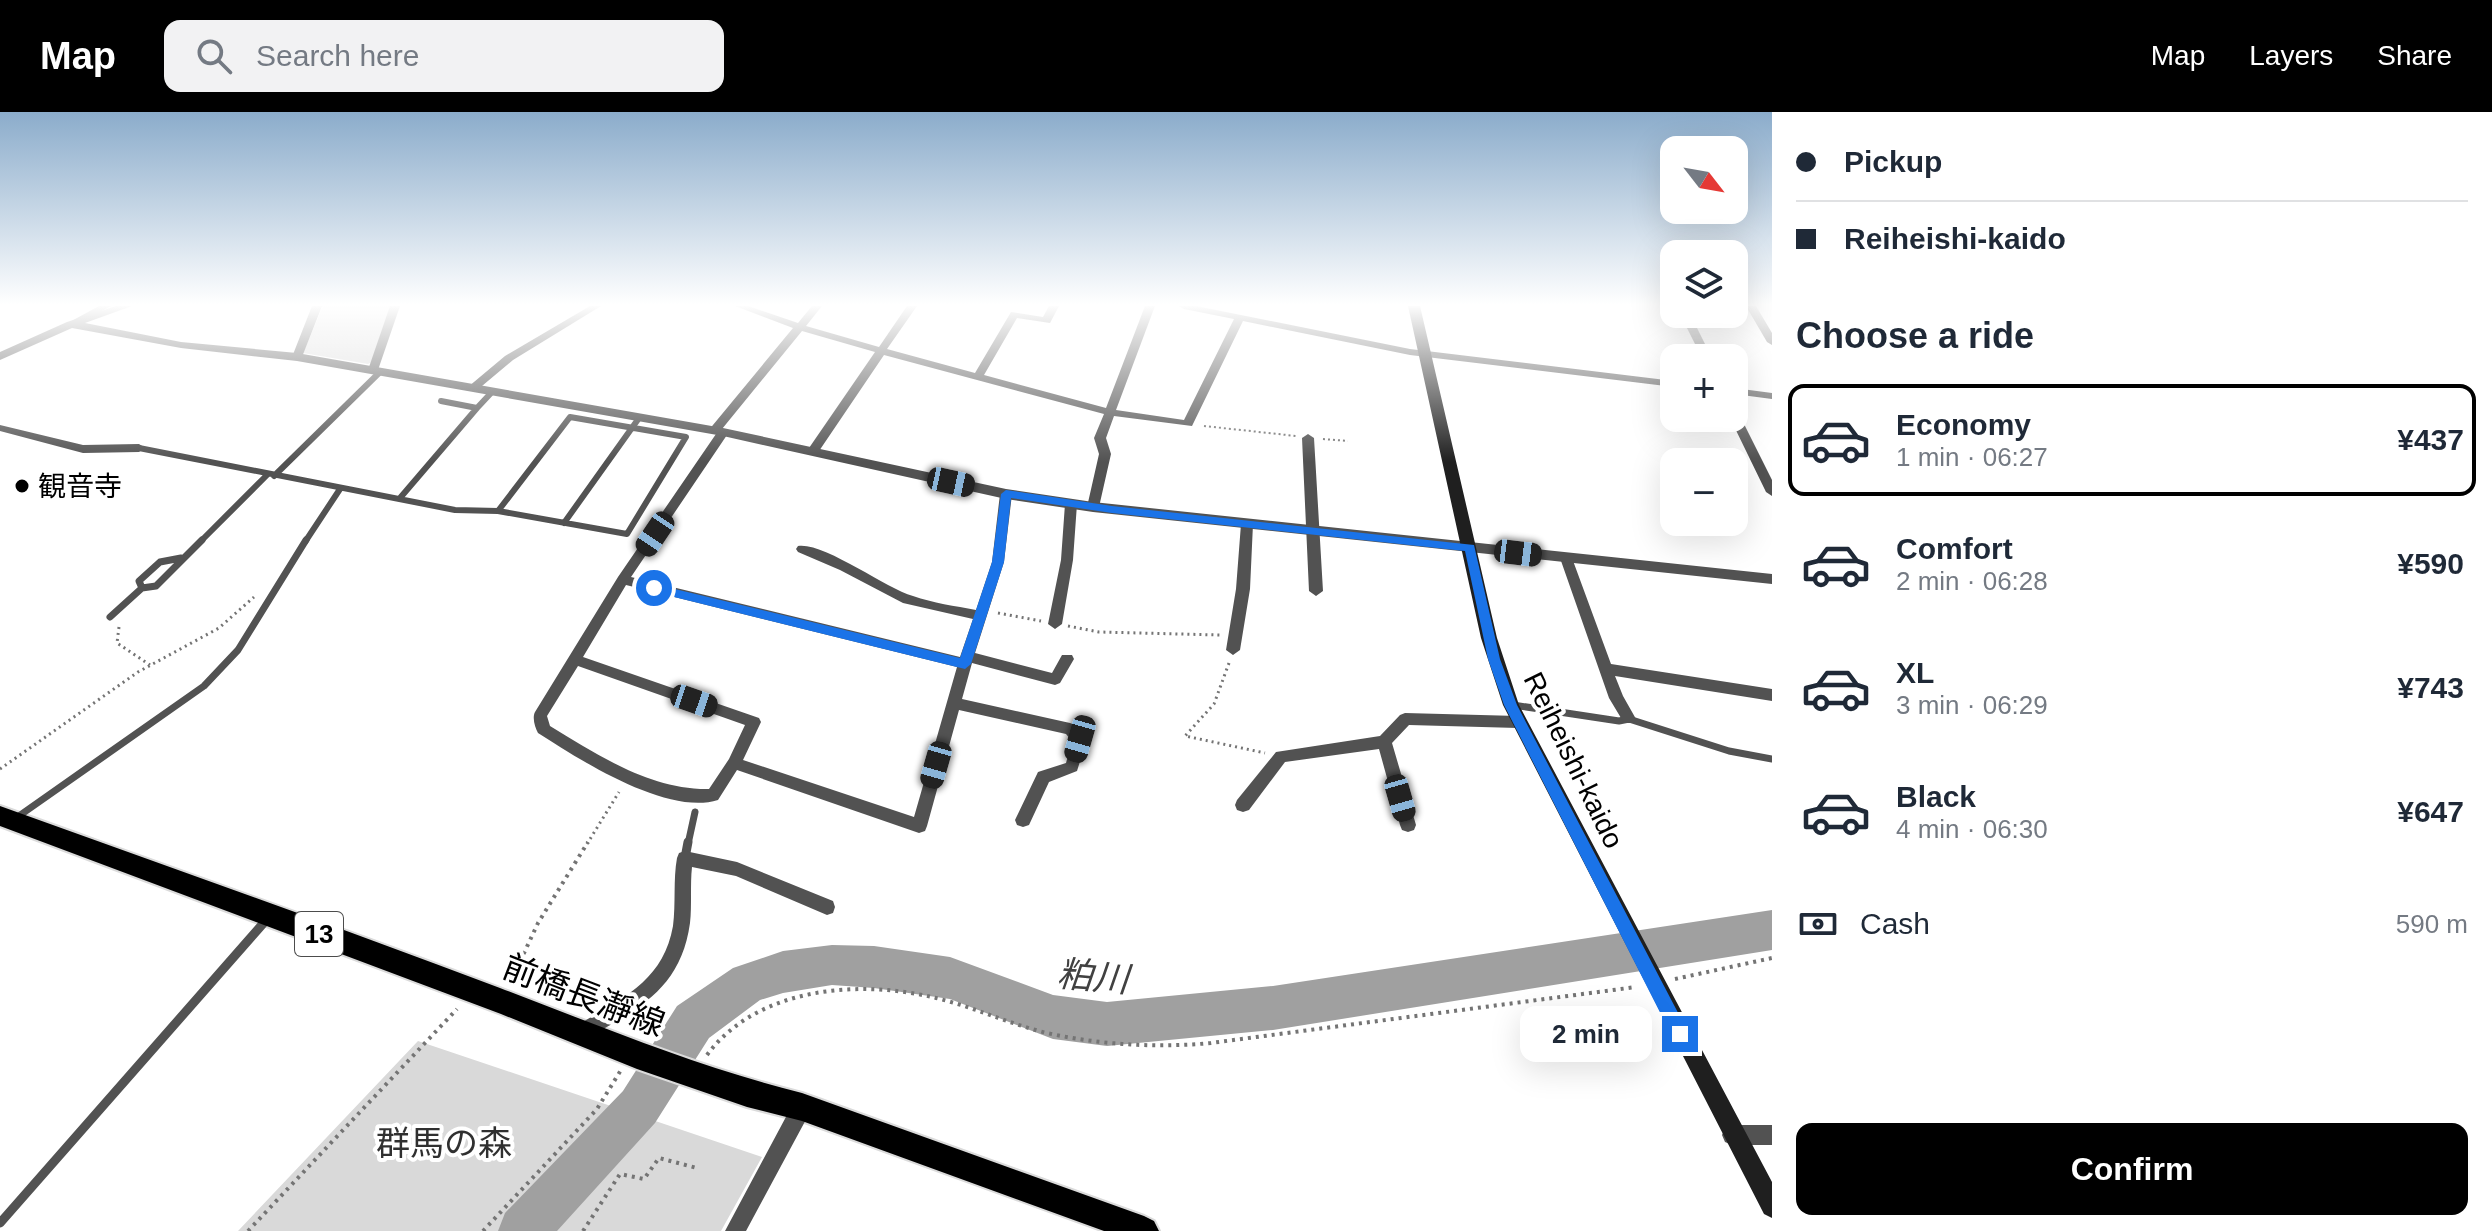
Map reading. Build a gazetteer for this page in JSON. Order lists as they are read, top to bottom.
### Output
{
  "streets": {
    "main road": ["Reiheishi-kaido", "13", "前橋長瀞線"]
  },
  "water": ["粕川"],
  "parks": ["群馬の森"],
  "places": ["観音寺"],
  "north": "bottom right",
  "page": {
    "header": "Map",
    "search": "Search here",
    "nav": ["Map", "Layers", "Share"],
    "banner": ["Pickup", "Reiheishi-kaido"],
    "map_buttons": ["+", "−"],
    "heading": "Choose a ride",
    "list": [
      {
        "name": "Economy",
        "note": "1 min · 06:27",
        "value": "¥437"
      },
      {
        "name": "Comfort",
        "note": "2 min · 06:28",
        "value": "¥590"
      },
      {
        "name": "XL",
        "note": "3 min · 06:29",
        "value": "¥743"
      },
      {
        "name": "Black",
        "note": "4 min · 06:30",
        "value": "¥647"
      }
    ],
    "pay": ["Cash", "590 m"],
    "bubble": "2 min",
    "buttons": "Confirm"
  }
}
